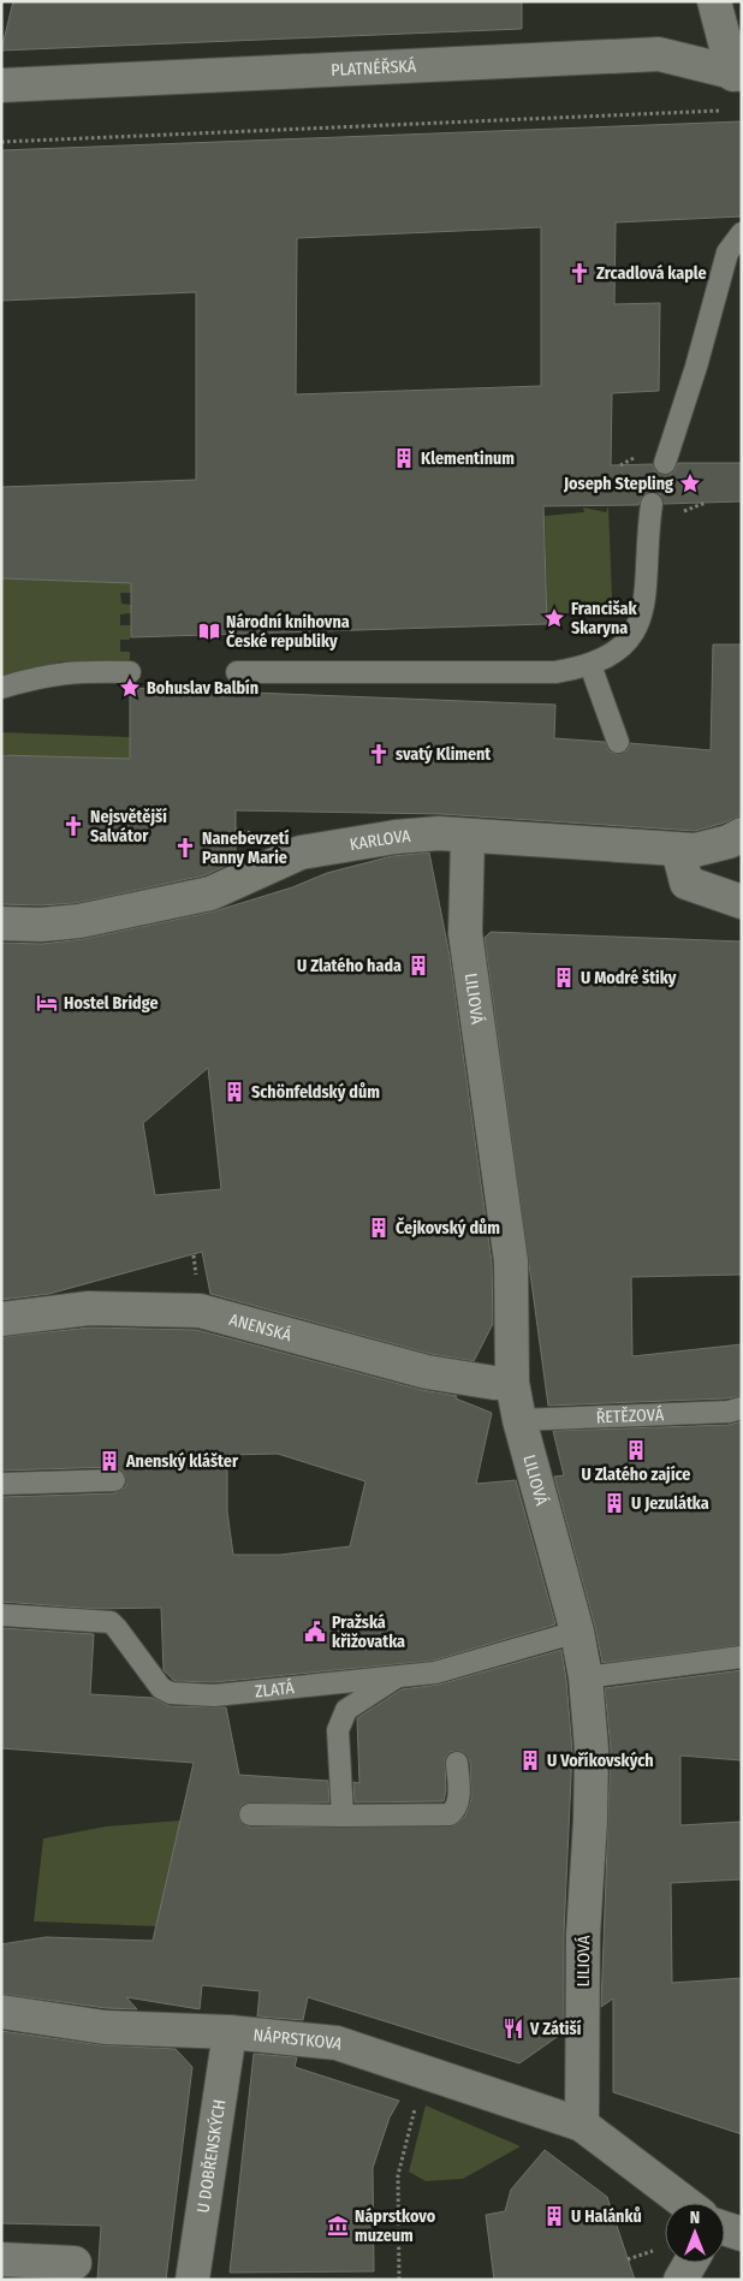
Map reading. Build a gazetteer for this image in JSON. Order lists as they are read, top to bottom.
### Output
{
  "streets": {
    "street": [
      "PLATNÉŘSKÁ",
      "KARLOVA",
      "LILIOVÁ",
      "ANENSKÁ",
      "NÁPRSTKOVA",
      "U DOBŘENSKÝCH"
    ],
    "lane": ["ŘETĚZOVÁ", "ZLATÁ"]
  },
  "crossings": [
    ["KARLOVA", "LILIOVÁ"],
    ["LILIOVÁ", "ANENSKÁ"],
    ["LILIOVÁ", "ŘETĚZOVÁ"],
    ["LILIOVÁ", "ZLATÁ"],
    ["LILIOVÁ", "NÁPRSTKOVA"],
    ["NÁPRSTKOVA", "U DOBŘENSKÝCH"]
  ],
  "places": {
    "church": [
      "Zrcadlová kaple",
      "svatý Kliment",
      "Nejsvětější Salvátor",
      "Nanebevzetí Panny Marie"
    ],
    "building": [
      "Klementinum",
      "U Zlatého hada",
      "U Modré štiky",
      "Schönfeldský dům",
      "Čejkovský dům",
      "U Zlatého zajíce",
      "Anenský klášter",
      "U Jezulátka",
      "U Voříkovských",
      "U Halánků"
    ],
    "place": ["Joseph Stepling", "Francišak Skaryna", "Bohuslav Balbín"],
    "library": ["Národní knihovna České republiky"],
    "hotel": ["Hostel Bridge"],
    "public building": ["Pražská křižovatka"],
    "restaurant": ["V Zátiší"],
    "museum": ["Náprstkovo muzeum"]
  },
  "north": "top"
}
